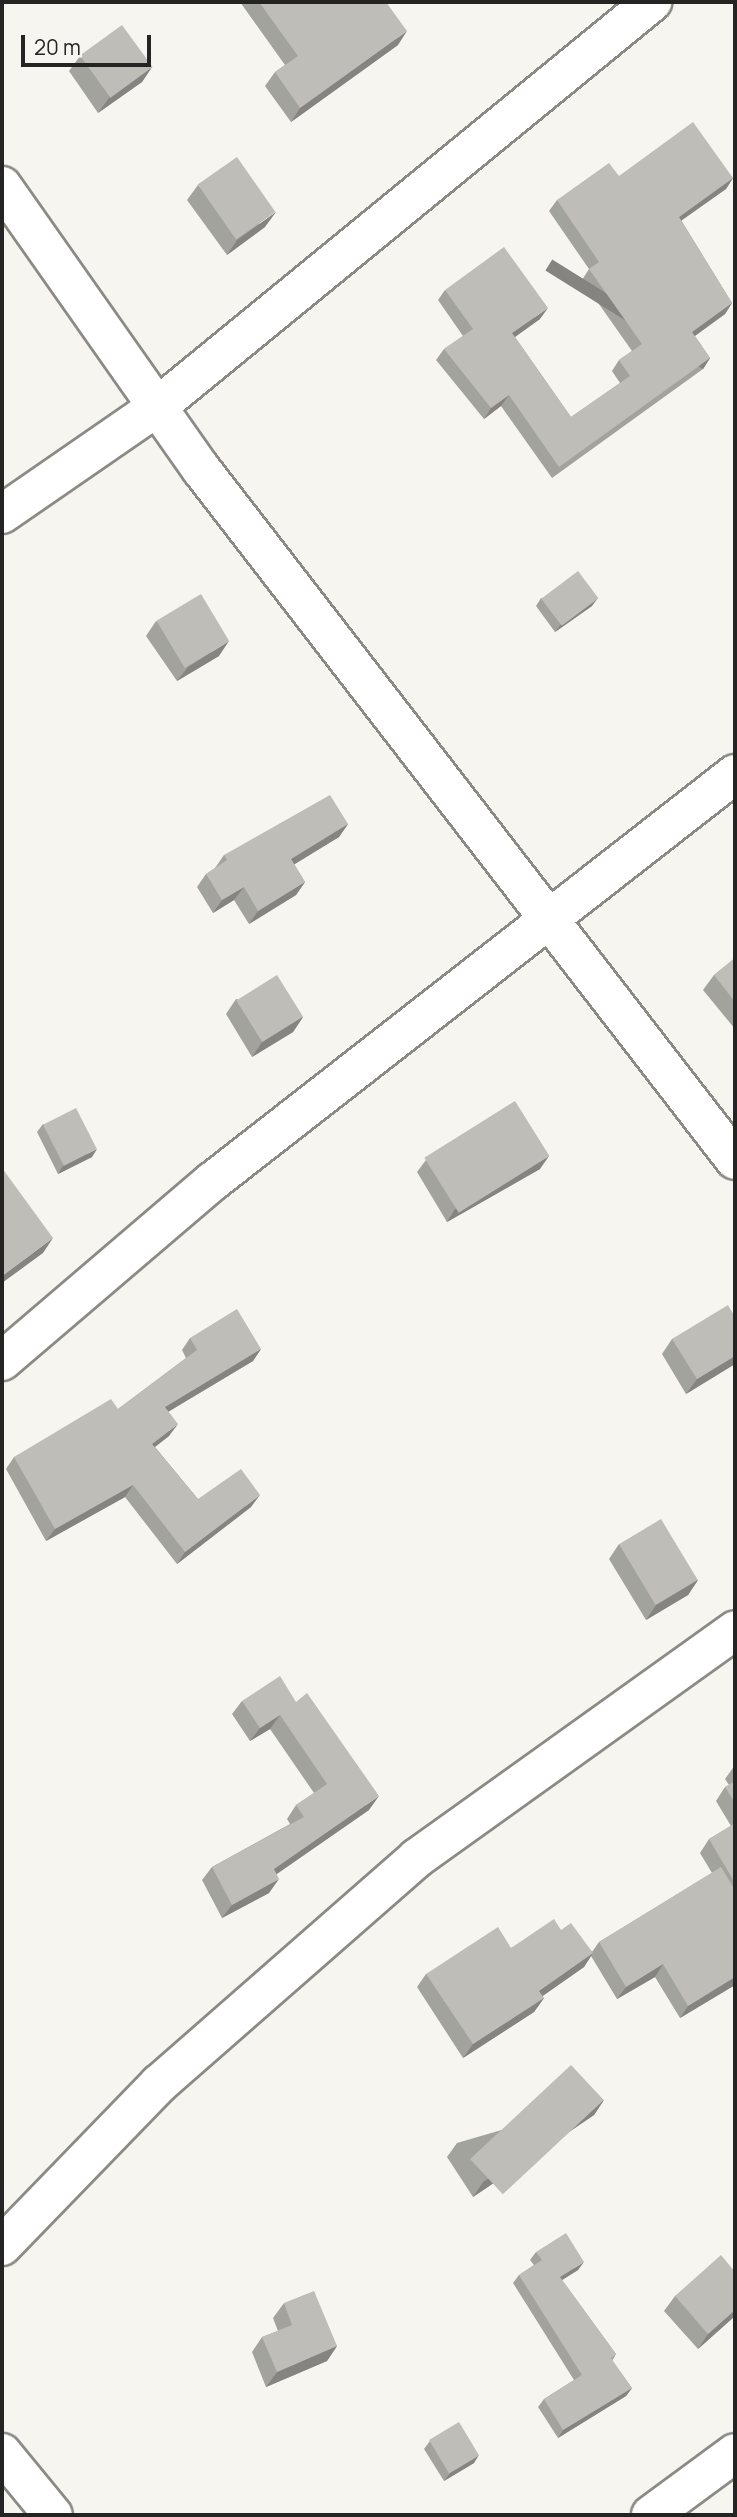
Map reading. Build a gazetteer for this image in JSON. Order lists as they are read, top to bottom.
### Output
{
  "scale_bar": "20 m"
}
